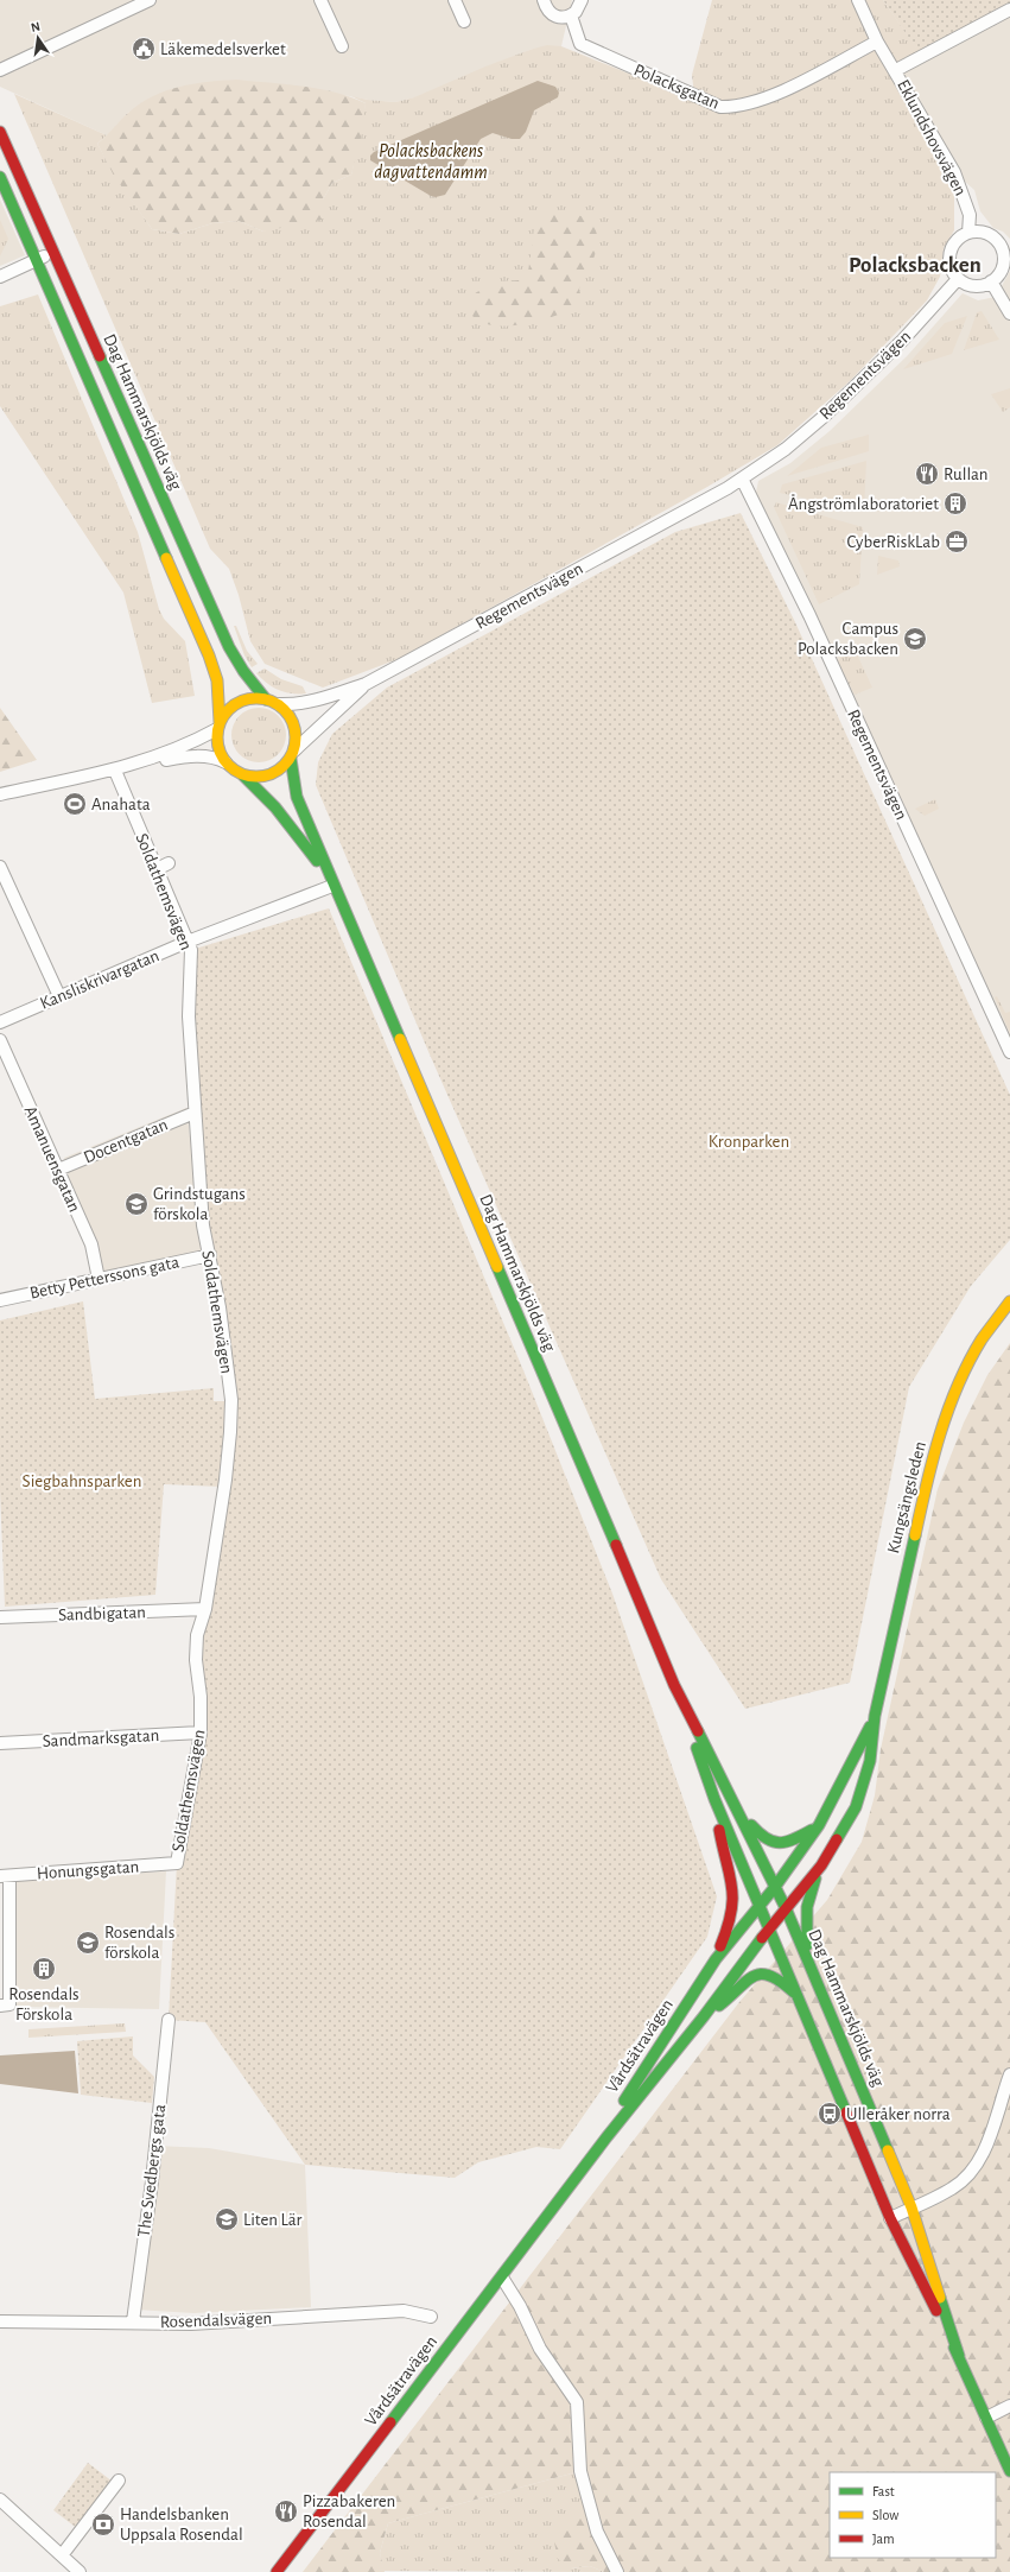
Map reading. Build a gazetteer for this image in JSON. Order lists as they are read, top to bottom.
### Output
{
  "streets": {
    "main road": ["Dag Hammarskjölds väg", "Kungsängsleden", "Vårdsätravägen"],
    "street": [
      "Polacksgatan",
      "Eklundshovsvägen",
      "Regementsvägen",
      "Soldathemsvägen",
      "Kansliskrivargatan",
      "Docentgatan",
      "Amanuensgatan",
      "Betty Petterssons gata",
      "Sandbigatan",
      "Sandmarksgatan",
      "Honungsgatan",
      "The Svedbergs gata",
      "Rosendalsvägen"
    ]
  },
  "crossings": [
    ["Polacksgatan", "Eklundshovsvägen"],
    ["Eklundshovsvägen", "Regementsvägen"],
    ["Regementsvägen", "Dag Hammarskjölds väg"],
    ["Dag Hammarskjölds väg", "Kansliskrivargatan"],
    ["Dag Hammarskjölds väg", "Kungsängsleden"],
    ["Dag Hammarskjölds väg", "Vårdsätravägen"],
    ["Soldathemsvägen", "Kansliskrivargatan"],
    ["Soldathemsvägen", "Docentgatan"],
    ["Soldathemsvägen", "Betty Petterssons gata"],
    ["Soldathemsvägen", "Sandbigatan"],
    ["Soldathemsvägen", "Sandmarksgatan"],
    ["Soldathemsvägen", "Honungsgatan"],
    ["Docentgatan", "Amanuensgatan"],
    ["Amanuensgatan", "Betty Petterssons gata"],
    ["Kungsängsleden", "Vårdsätravägen"],
    ["The Svedbergs gata", "Rosendalsvägen"]
  ],
  "districts": ["Polacksbacken"],
  "water": ["Polacksbackens dagvattendamm"],
  "parks": ["Kronparken", "Siegbahnsparken"],
  "places": {
    "public building": ["Läkemedelsverket"],
    "restaurant": ["Rullan", "Pizzabakeren Rosendal"],
    "building": ["Ångströmlaboratoriet", "Rosendals Förskola"],
    "office": ["CyberRiskLab"],
    "school or university": [
      "Campus Polacksbacken",
      "Grindstugans förskola",
      "Rosendals förskola",
      "Liten Lär"
    ],
    "sports": ["Anahata"],
    "bus stop": ["Ulleråker norra"],
    "bank": ["Handelsbanken Uppsala Rosendal"]
  },
  "legend": ["Fast", "Slow", "Jam"],
  "north": "top"
}
